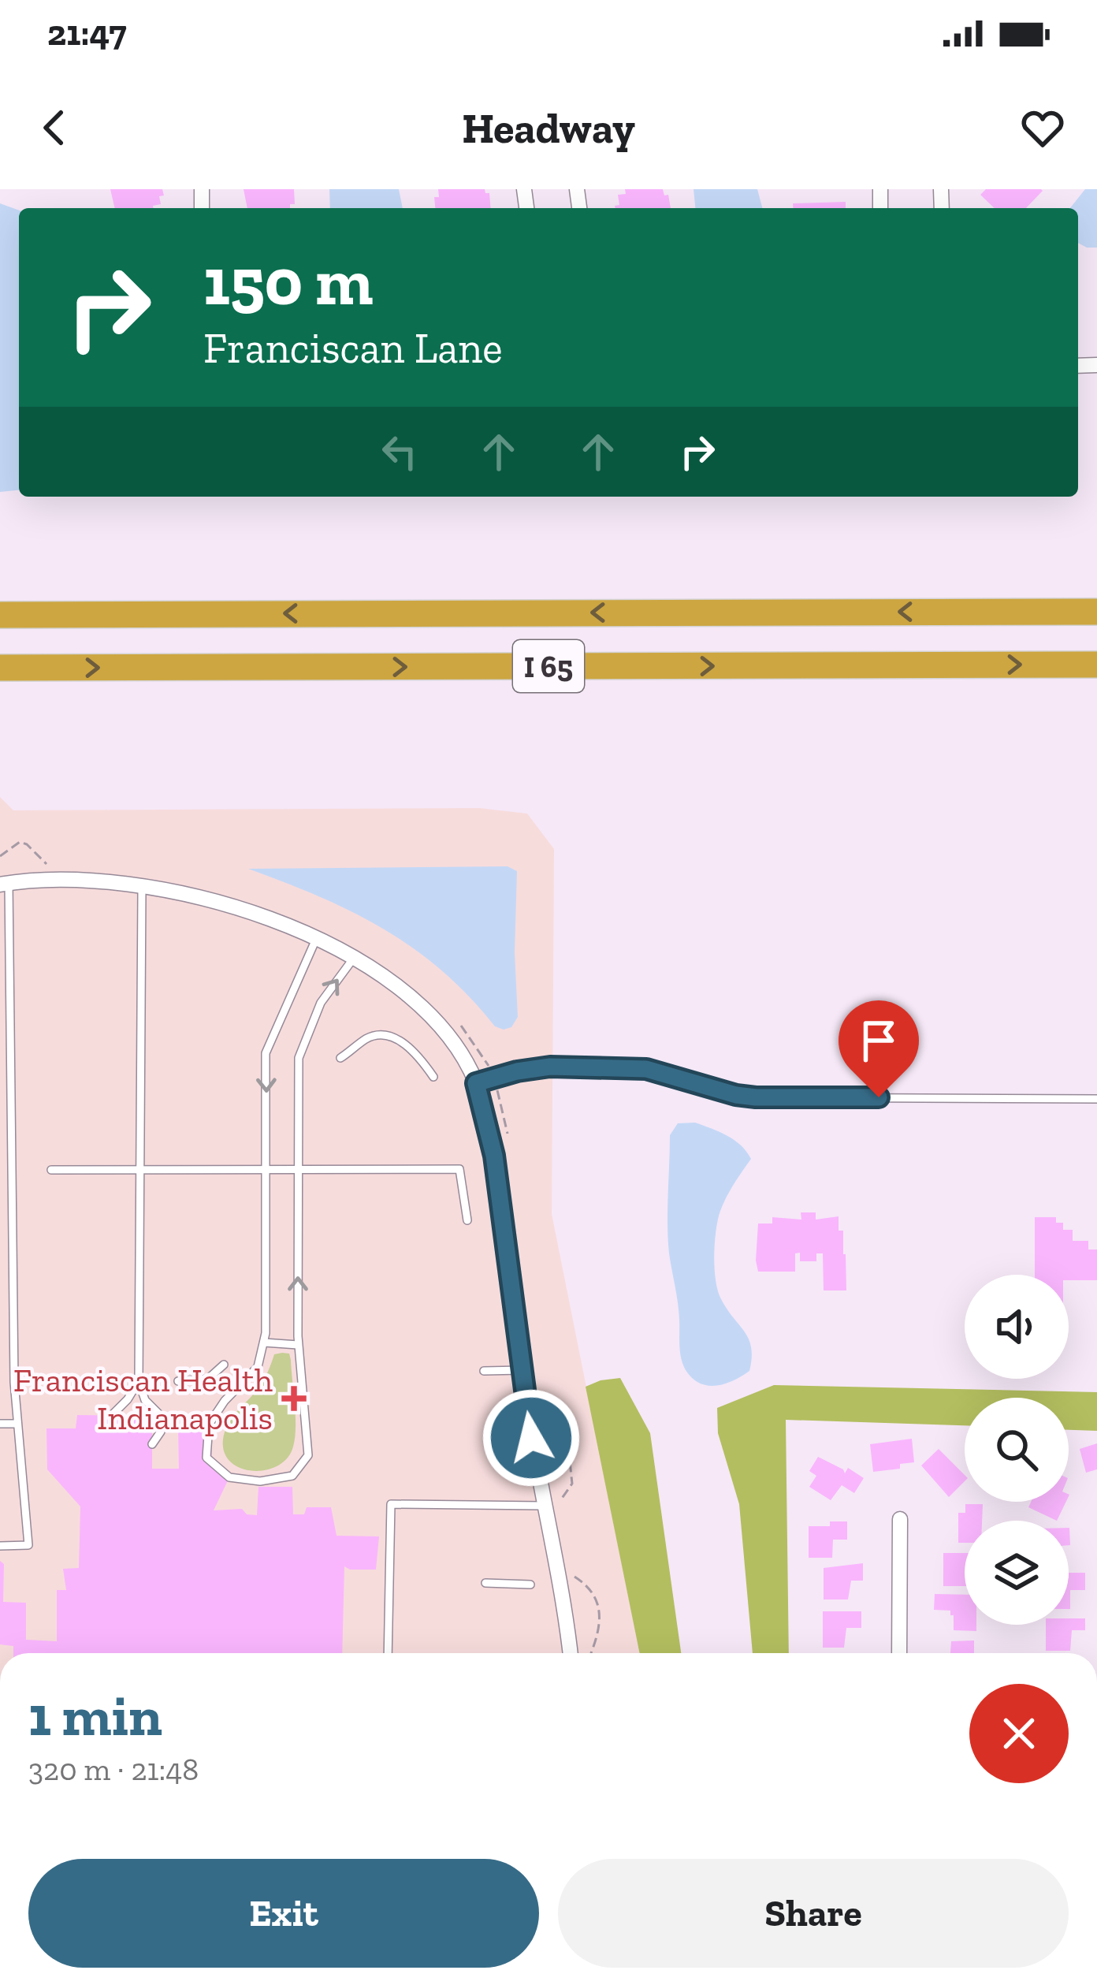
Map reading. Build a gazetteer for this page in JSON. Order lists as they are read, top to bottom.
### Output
{
  "streets": {
    "highway": ["I 65"]
  },
  "places": {
    "health": ["Franciscan Health Indianapolis"]
  },
  "page": {
    "status": "21:47",
    "header": "Headway",
    "turn": ["150 m", "Franciscan Lane"],
    "heading": ["1 min", "320 m · 21:48"],
    "buttons": ["Exit", "Share"]
  }
}
